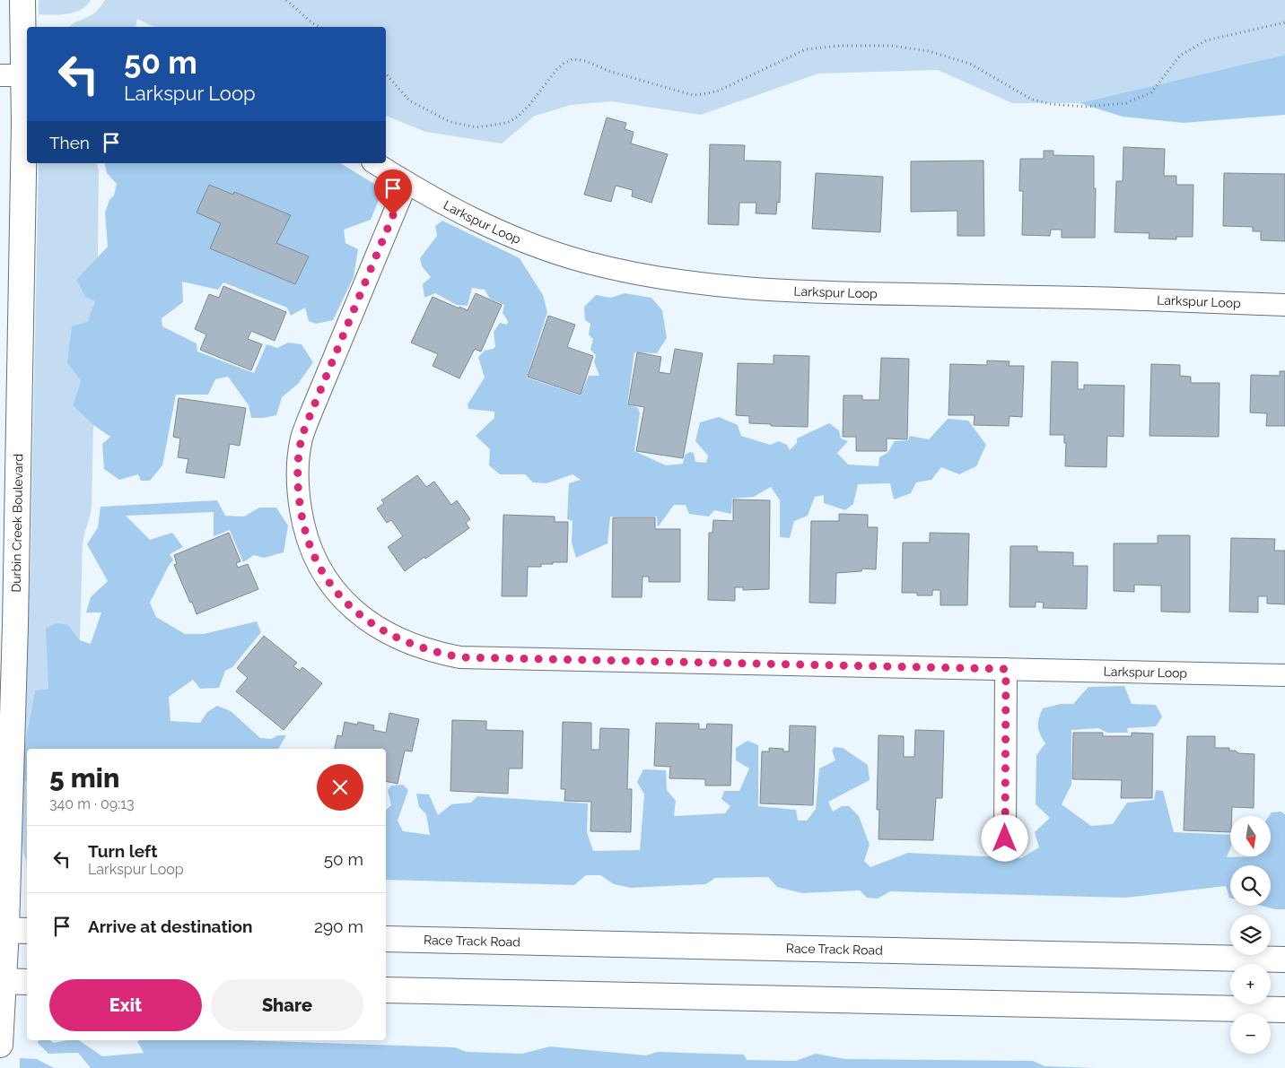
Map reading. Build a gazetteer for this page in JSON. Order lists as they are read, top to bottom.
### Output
{
  "streets": {
    "main road": ["Durbin Creek Boulevard", "Race Track Road"],
    "street": ["Larkspur Loop"]
  },
  "north": "bottom",
  "page": {
    "turn": ["50 m", "Larkspur Loop"],
    "then": "Then",
    "heading": ["5 min", "340 m · 09:13"],
    "map_buttons": ["+", "−"],
    "list": [
      {
        "name": "Turn left",
        "note": "Larkspur Loop",
        "value": "50 m"
      },
      {
        "name": "Arrive at destination",
        "value": "290 m"
      }
    ],
    "buttons": ["Exit", "Share"]
  }
}
